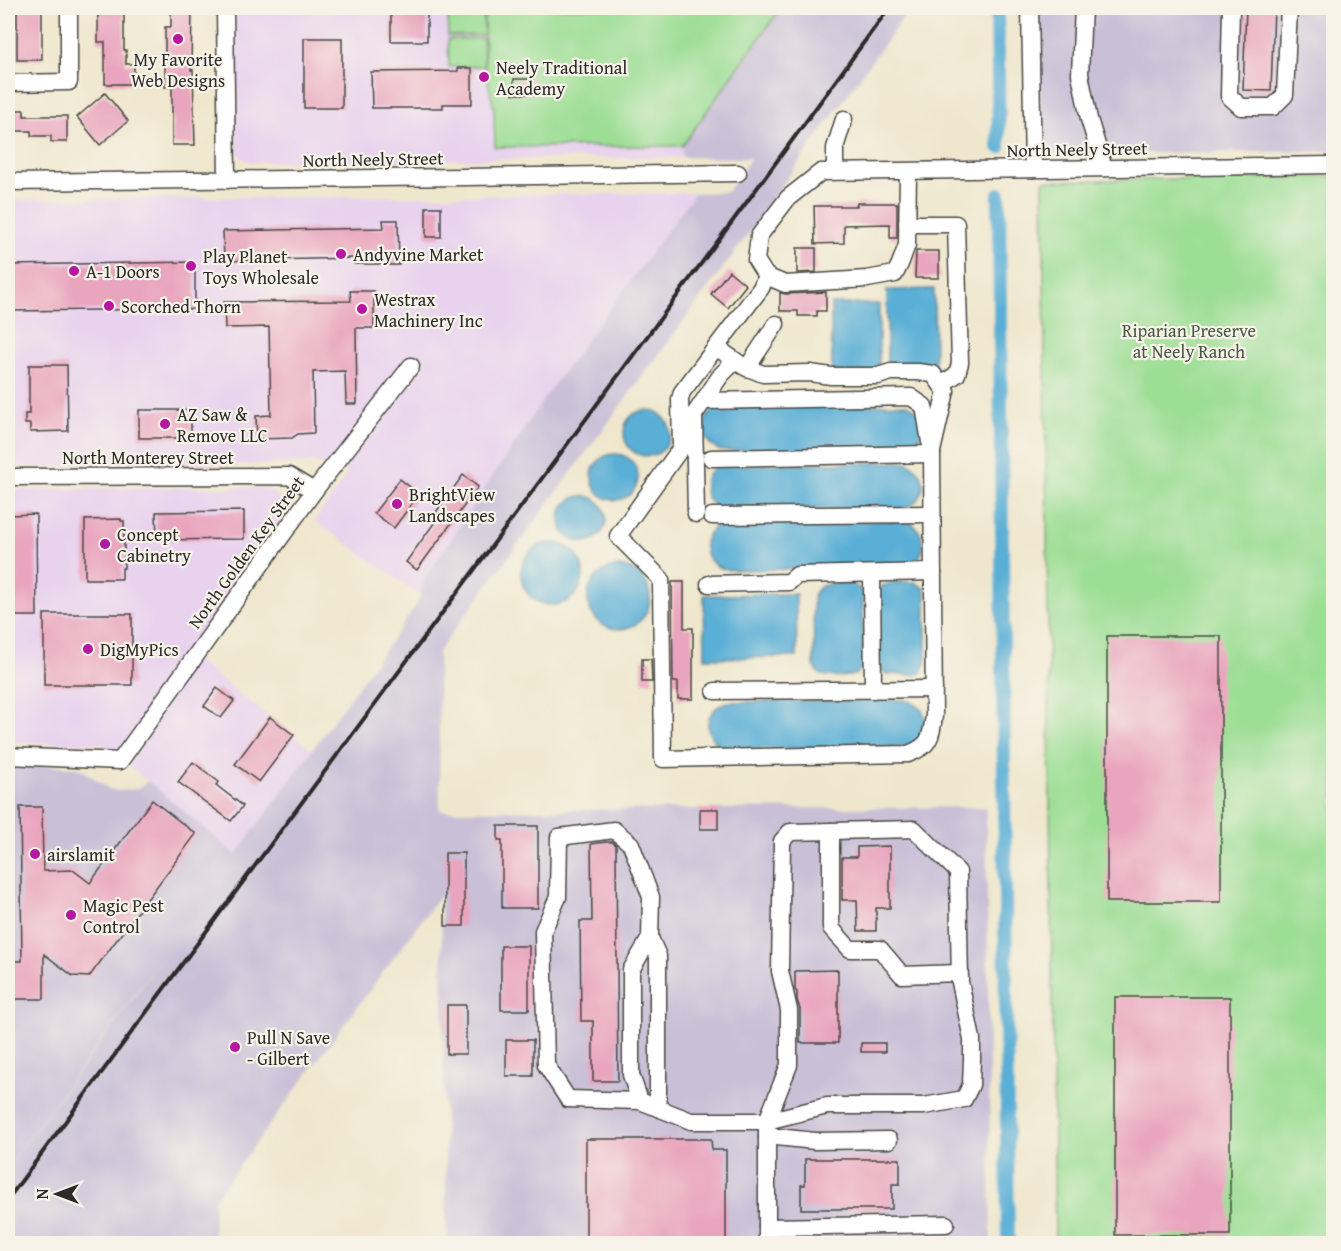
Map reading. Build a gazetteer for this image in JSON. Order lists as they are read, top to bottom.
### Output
{
  "streets": {
    "street": ["North Neely Street", "North Monterey Street", "North Golden Key Street"]
  },
  "crossings": [
    ["North Monterey Street", "North Golden Key Street"]
  ],
  "parks": ["Riparian Preserve at Neely Ranch"],
  "places": [
    "My Favorite Web Designs",
    "Neely Traditional Academy",
    "Andyvine Market",
    "Play Planet Toys Wholesale",
    "A-1 Doors",
    "Scorched Thorn",
    "Westrax Machinery Inc",
    "AZ Saw & Remove LLC",
    "BrightView Landscapes",
    "Concept Cabinetry",
    "DigMyPics",
    "airslamit",
    "Magic Pest Control",
    "Pull N Save - Gilbert"
  ],
  "north": "left"
}
